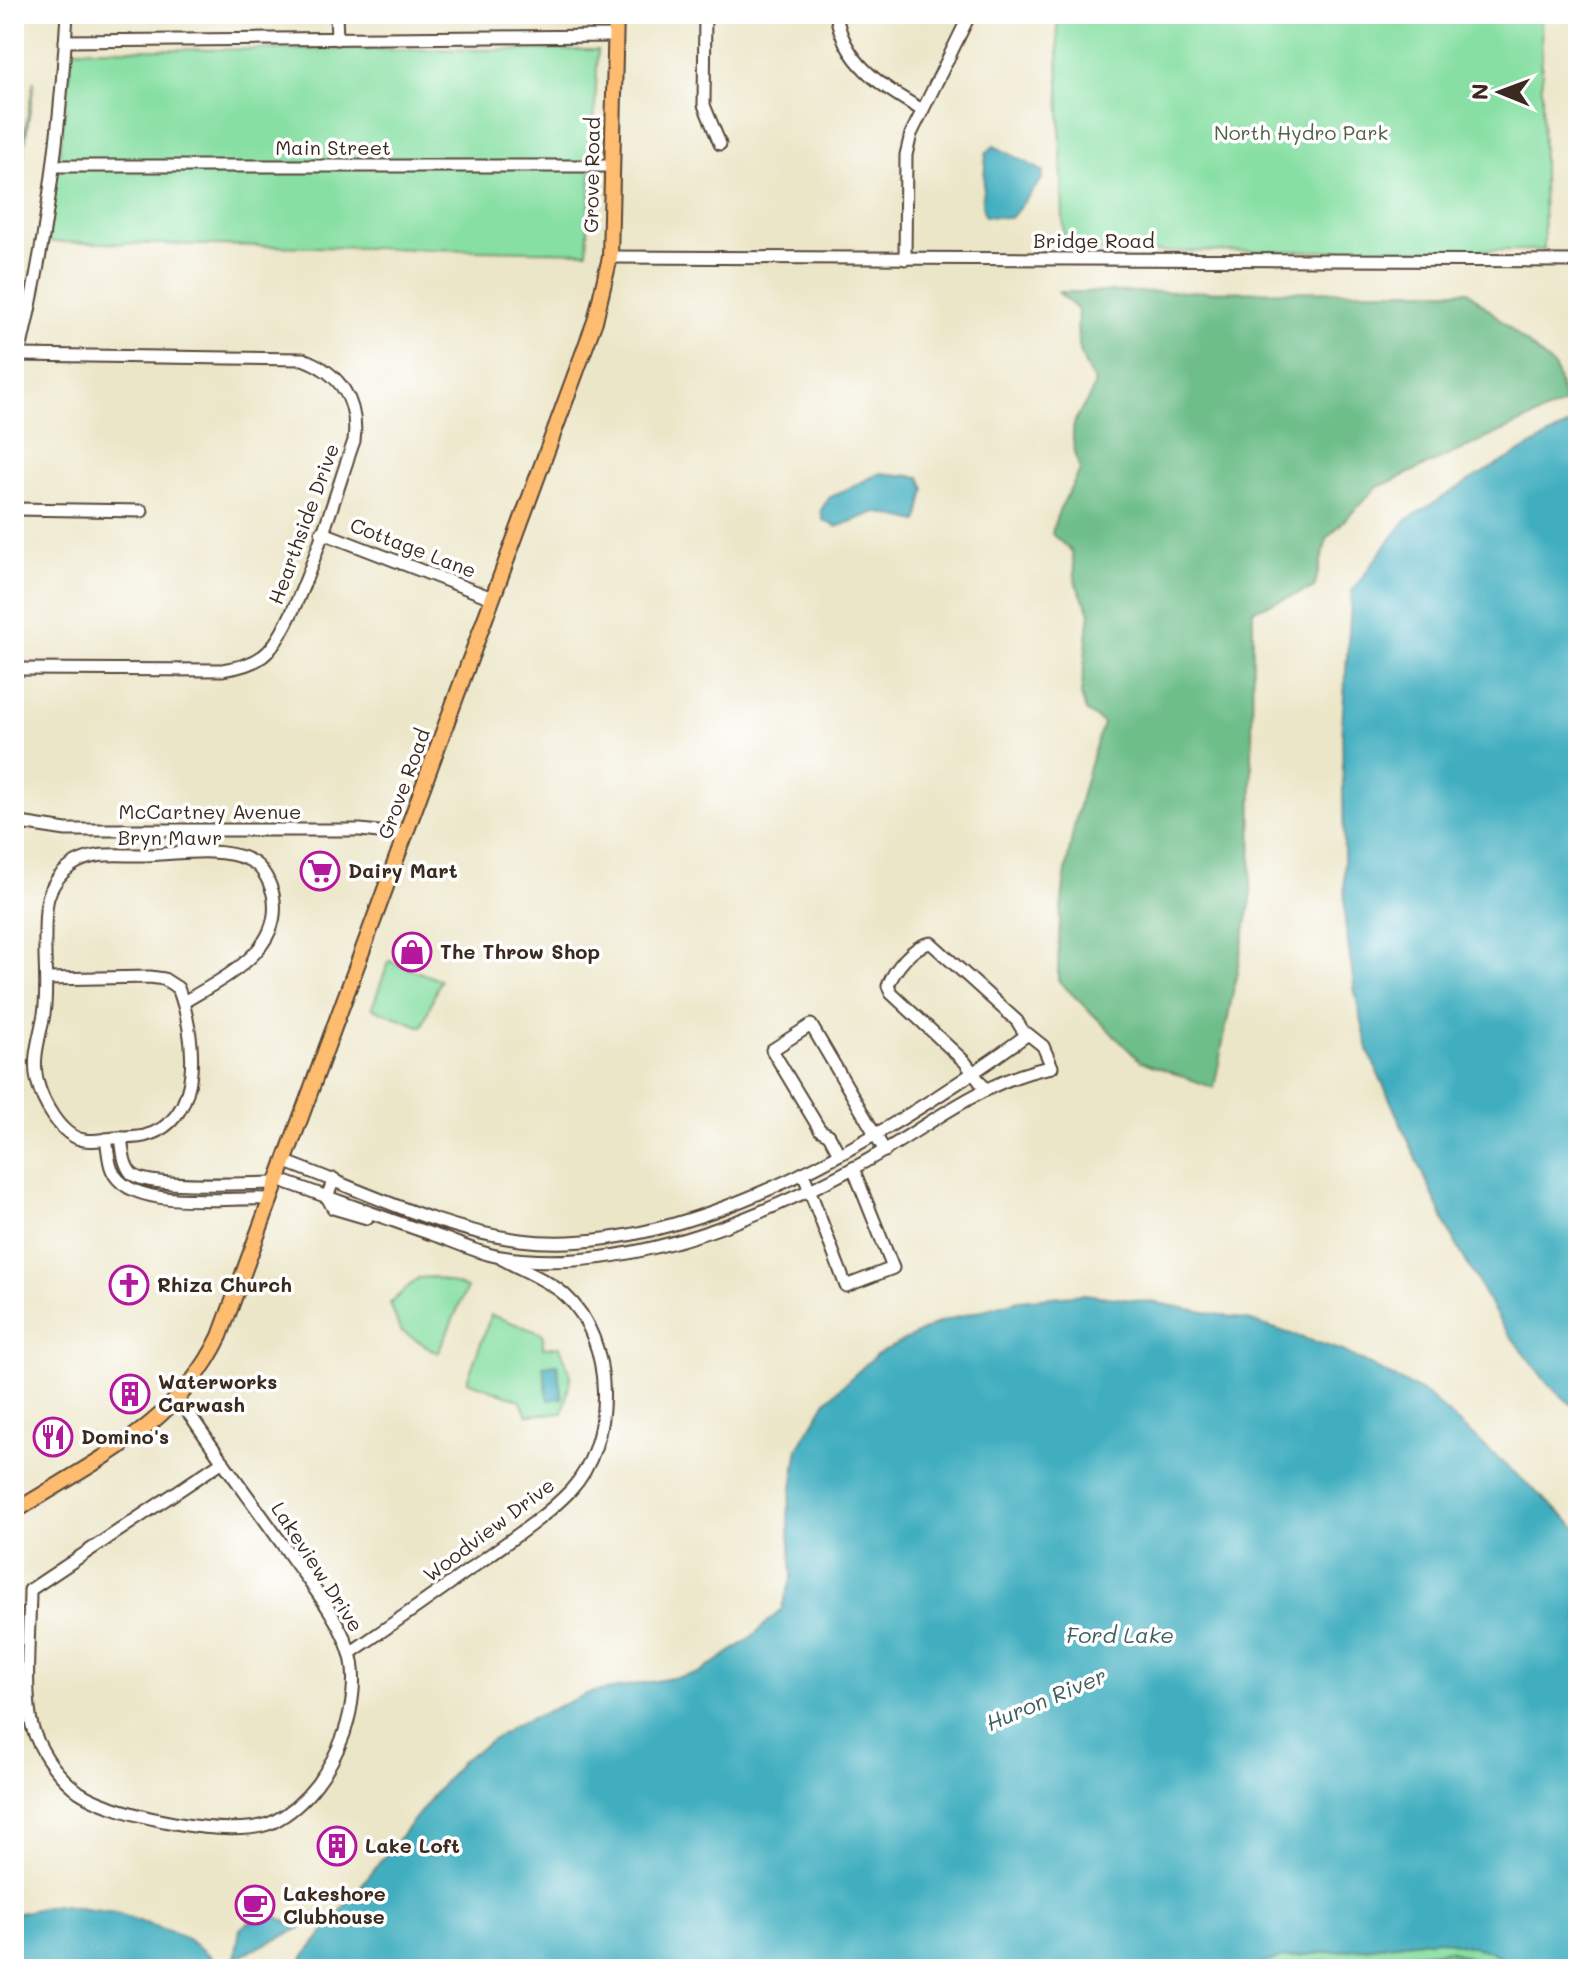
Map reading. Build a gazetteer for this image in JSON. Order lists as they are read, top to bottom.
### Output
{
  "streets": {
    "main road": ["Grove Road"],
    "street": [
      "Main Street",
      "Bridge Road",
      "Hearthside Drive",
      "Cottage Lane",
      "McCartney Avenue",
      "Bryn Mawr",
      "Woodview Drive",
      "Lakeview Drive"
    ]
  },
  "crossings": [
    ["Main Street", "Grove Road"],
    ["Grove Road", "Bridge Road"],
    ["Grove Road", "Cottage Lane"],
    ["Grove Road", "McCartney Avenue"],
    ["Hearthside Drive", "Cottage Lane"],
    ["Woodview Drive", "Lakeview Drive"]
  ],
  "water": ["Ford Lake", "Huron River"],
  "parks": ["North Hydro Park"],
  "places": {
    "supermarket": ["Dairy Mart"],
    "shop": ["The Throw Shop"],
    "church": ["Rhiza Church"],
    "building": ["Waterworks Carwash", "Lake Loft"],
    "restaurant": ["Domino's"],
    "cafe": ["Lakeshore Clubhouse"]
  },
  "north": "left"
}
